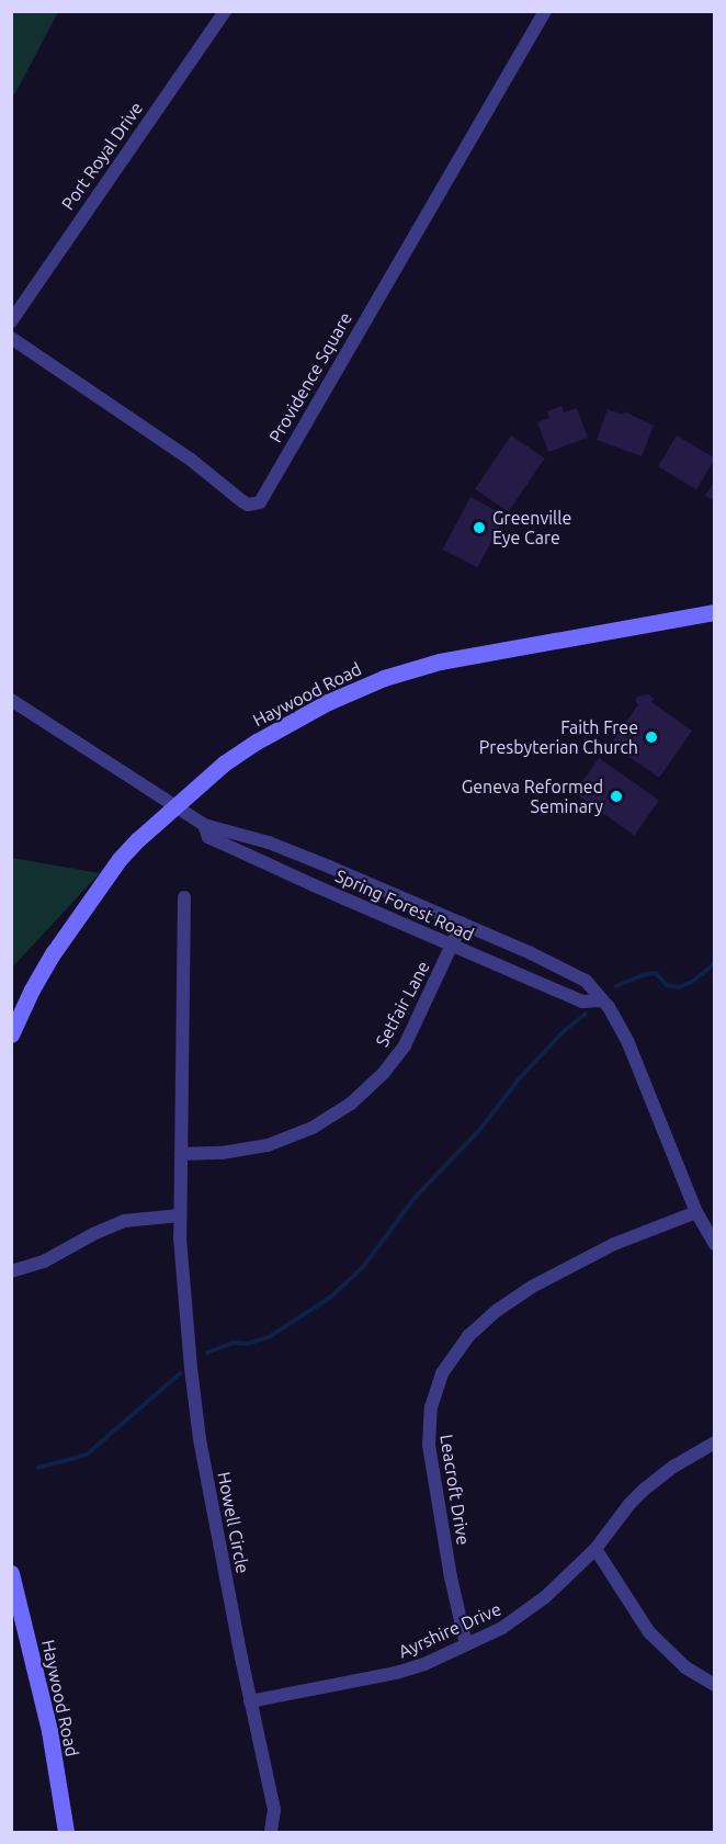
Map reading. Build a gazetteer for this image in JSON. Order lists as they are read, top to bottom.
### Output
{
  "streets": {
    "main road": ["Haywood Road"],
    "street": [
      "Port Royal Drive",
      "Providence Square",
      "Spring Forest Road",
      "Setfair Lane",
      "Leacroft Drive",
      "Howell Circle",
      "Ayrshire Drive"
    ]
  },
  "crossings": [
    ["Haywood Road", "Spring Forest Road"],
    ["Spring Forest Road", "Setfair Lane"],
    ["Spring Forest Road", "Leacroft Drive"],
    ["Setfair Lane", "Howell Circle"],
    ["Leacroft Drive", "Ayrshire Drive"],
    ["Howell Circle", "Ayrshire Drive"]
  ],
  "places": ["Greenville Eye Care", "Faith Free Presbyterian Church", "Geneva Reformed Seminary"]
}
